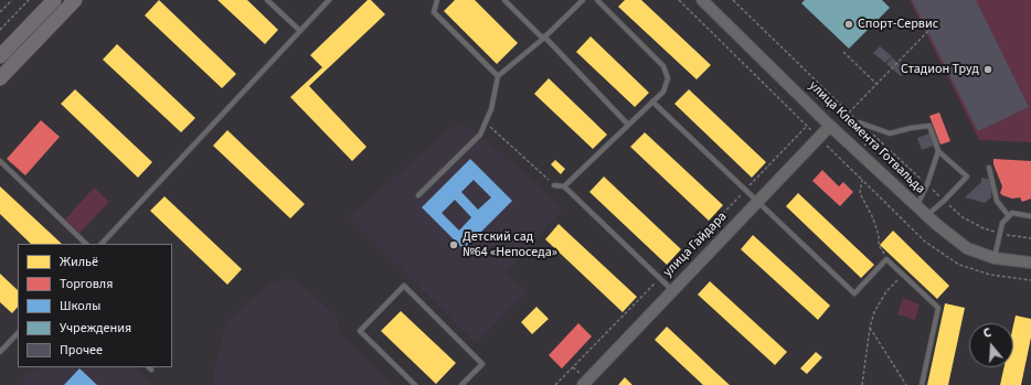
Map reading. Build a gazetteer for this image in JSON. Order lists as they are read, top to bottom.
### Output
{
  "streets": {
    "street": ["улица Клемента Готвальда", "улица Гайдара"]
  },
  "crossings": [
    ["улица Клемента Готвальда", "улица Гайдара"]
  ],
  "places": ["Спорт-Сервис", "Стадион Труд", "Детский сад №64 «Непоседа»"],
  "legend": [
    "Жильё",
    "Торговля",
    "Школы",
    "Учреждения",
    "Прочее"
  ],
  "north": "top"
}
